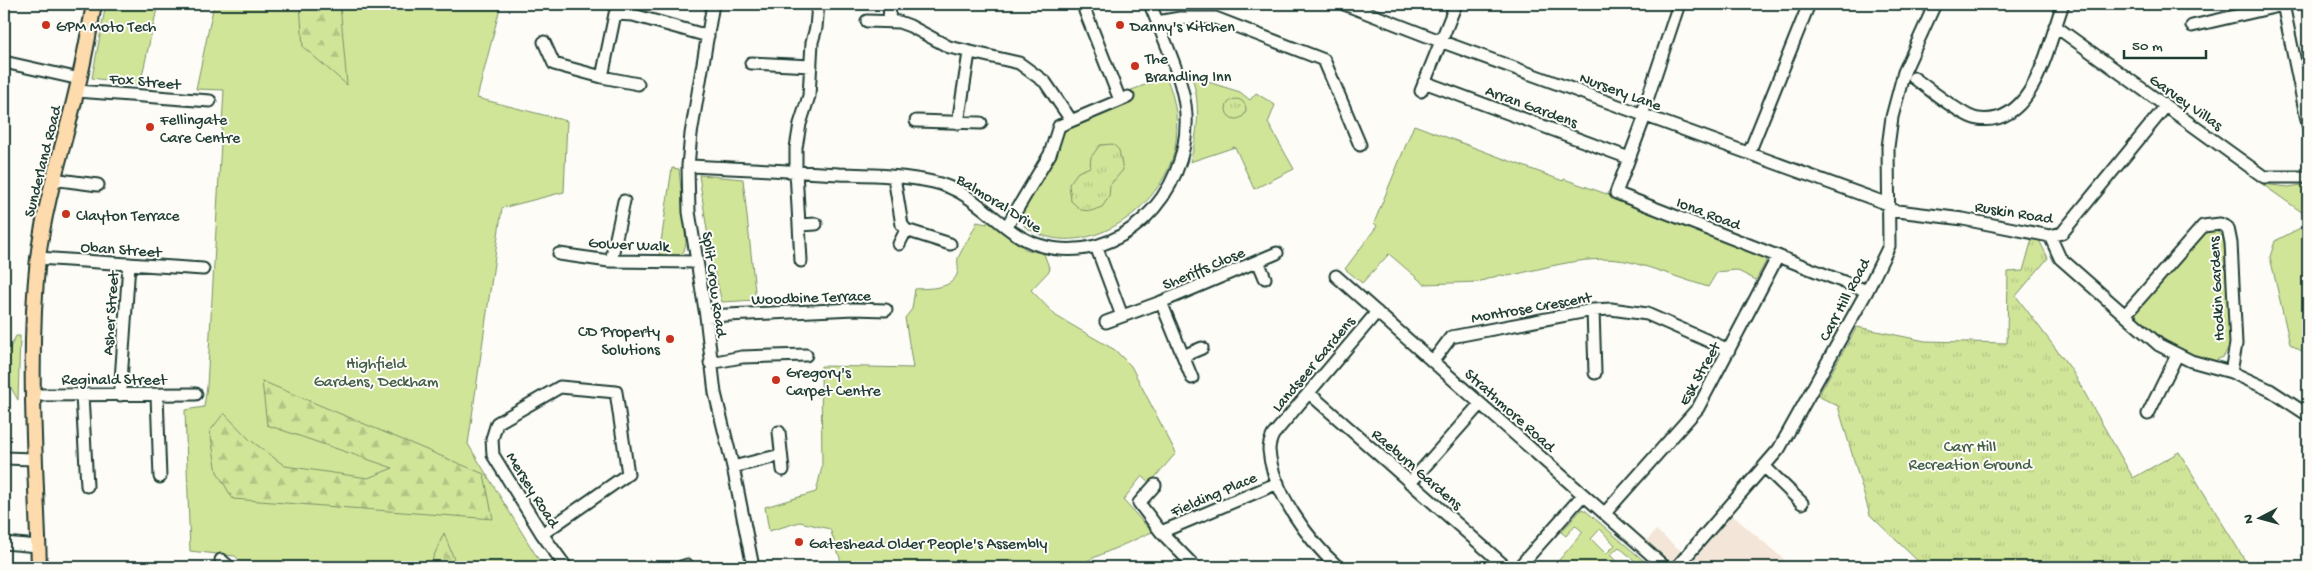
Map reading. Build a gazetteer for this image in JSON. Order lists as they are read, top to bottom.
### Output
{
  "streets": {
    "main road": ["Sunderland Road"],
    "street": [
      "Fox Street",
      "Nursery Lane",
      "Garvey Villas",
      "Arran Gardens",
      "Balmoral Drive",
      "Ruskin Road",
      "Iona Road",
      "Gower Walk",
      "Oban Street",
      "Sheriffs Close",
      "Split Crow Road",
      "Hodkin Gardens",
      "Woodbine Terrace",
      "Carr Hill Road",
      "Montrose Crescent",
      "Asher Street",
      "Landseer Gardens",
      "Esk Street",
      "Reginald Street",
      "Strathmore Road",
      "Raeburn Gardens",
      "Mersey Road",
      "Fielding Place"
    ]
  },
  "crossings": [
    ["Fox Street", "Sunderland Road"],
    ["Nursery Lane", "Arran Gardens"],
    ["Nursery Lane", "Ruskin Road"],
    ["Nursery Lane", "Iona Road"],
    ["Nursery Lane", "Carr Hill Road"],
    ["Garvey Villas", "Ruskin Road"],
    ["Arran Gardens", "Iona Road"],
    ["Sunderland Road", "Oban Street"],
    ["Sunderland Road", "Reginald Street"],
    ["Balmoral Drive", "Split Crow Road"],
    ["Ruskin Road", "Hodkin Gardens"],
    ["Ruskin Road", "Carr Hill Road"],
    ["Iona Road", "Carr Hill Road"],
    ["Iona Road", "Esk Street"],
    ["Gower Walk", "Split Crow Road"],
    ["Oban Street", "Asher Street"],
    ["Split Crow Road", "Woodbine Terrace"],
    ["Montrose Crescent", "Esk Street"],
    ["Montrose Crescent", "Strathmore Road"],
    ["Asher Street", "Reginald Street"],
    ["Landseer Gardens", "Strathmore Road"],
    ["Landseer Gardens", "Raeburn Gardens"],
    ["Landseer Gardens", "Fielding Place"],
    ["Esk Street", "Strathmore Road"]
  ],
  "parks": ["Highfield Gardens, Deckham", "Carr Hill Recreation Ground"],
  "places": [
    "GPM Moto Tech",
    "Danny's Kitchen",
    "The Brandling Inn",
    "Fellingate Care Centre",
    "Clayton Terrace",
    "CD Property Solutions",
    "Gregory's Carpet Centre",
    "Gateshead Older People's Assembly"
  ],
  "scale_bar": "50 m",
  "north": "left"
}
